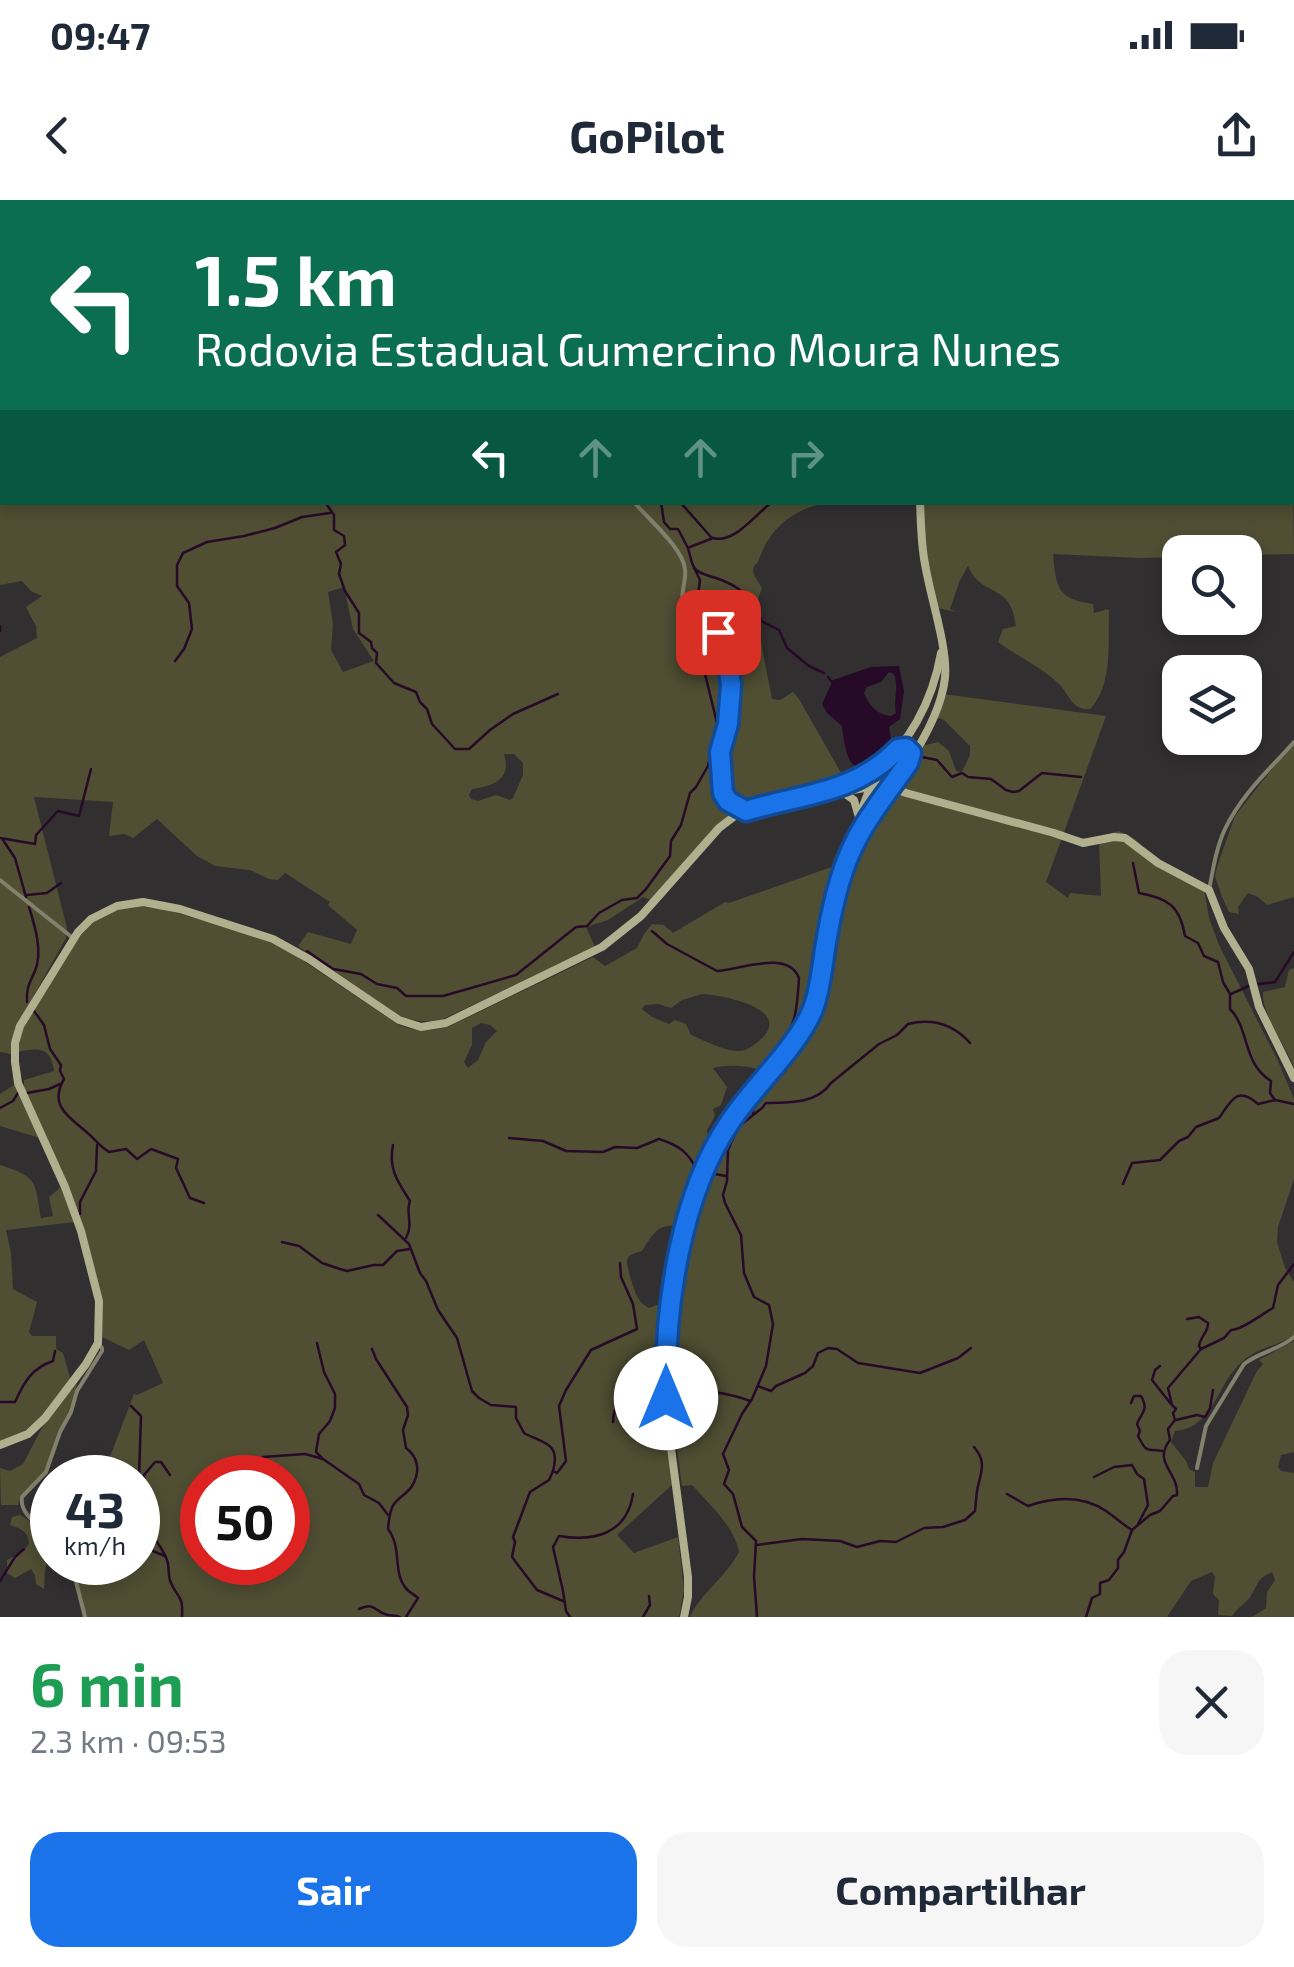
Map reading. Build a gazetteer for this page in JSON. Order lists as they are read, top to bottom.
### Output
{
  "page": {
    "status": "09:47",
    "header": "GoPilot",
    "turn": ["1.5 km", "Rodovia Estadual Gumercino Moura Nunes"],
    "speed": "43 km/h",
    "limit": "50",
    "heading": ["6 min", "2.3 km · 09:53"],
    "buttons": ["Sair", "Compartilhar"]
  }
}
